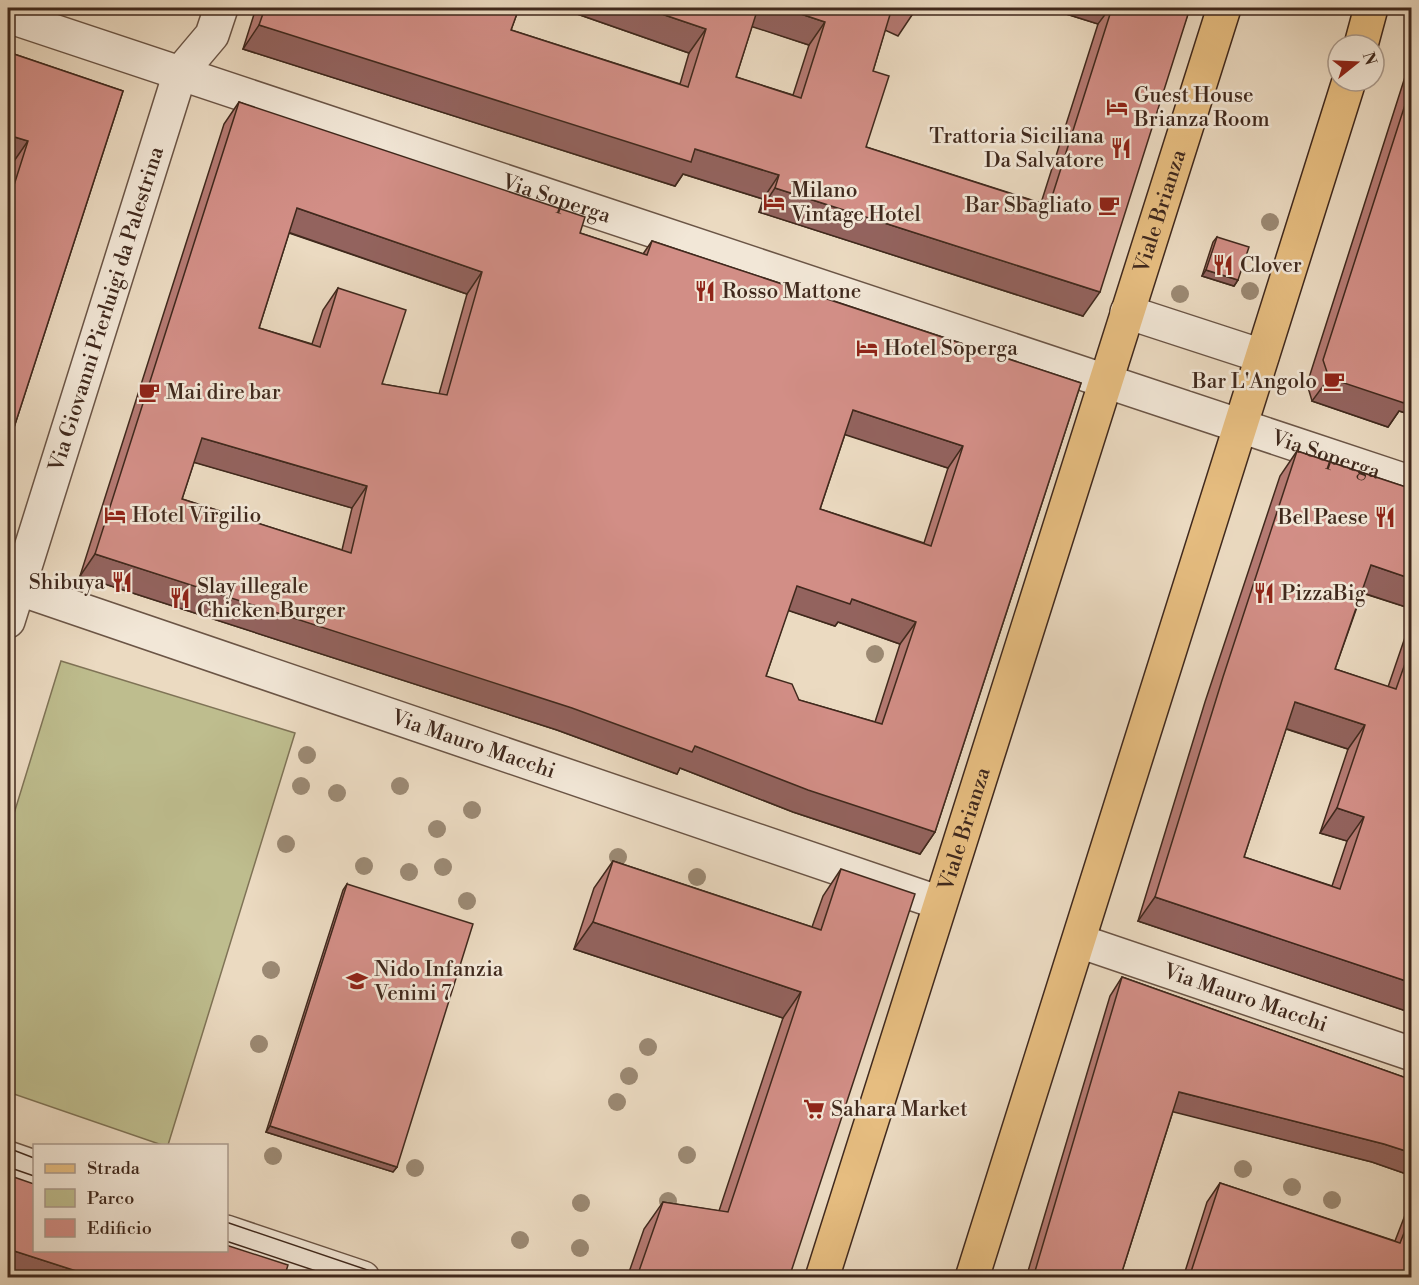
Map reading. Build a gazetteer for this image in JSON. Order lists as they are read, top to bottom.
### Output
{
  "streets": {
    "main road": ["Viale Brianza"],
    "street": ["Via Soperga", "Via Giovanni Pierluigi da Palestrina", "Via Mauro Macchi"]
  },
  "crossings": [
    ["Via Soperga", "Viale Brianza"],
    ["Via Soperga", "Via Giovanni Pierluigi da Palestrina"],
    ["Viale Brianza", "Via Mauro Macchi"],
    ["Via Giovanni Pierluigi da Palestrina", "Via Mauro Macchi"]
  ],
  "places": {
    "hotel": [
      "Guest House Brianza Room",
      "Milano Vintage Hotel",
      "Hotel Soperga",
      "Hotel Virgilio"
    ],
    "restaurant": [
      "Trattoria Siciliana Da Salvatore",
      "Clover",
      "Rosso Mattone",
      "Bel Paese",
      "Shibuya",
      "PizzaBig",
      "Slay illegale Chicken Burger"
    ],
    "cafe": ["Bar Sbagliato", "Bar L'Angolo", "Mai dire bar"],
    "school or university": ["Nido Infanzia Venini 7"],
    "supermarket": ["Sahara Market"]
  },
  "legend": ["Strada", "Parco", "Edificio"],
  "north": "right"
}
